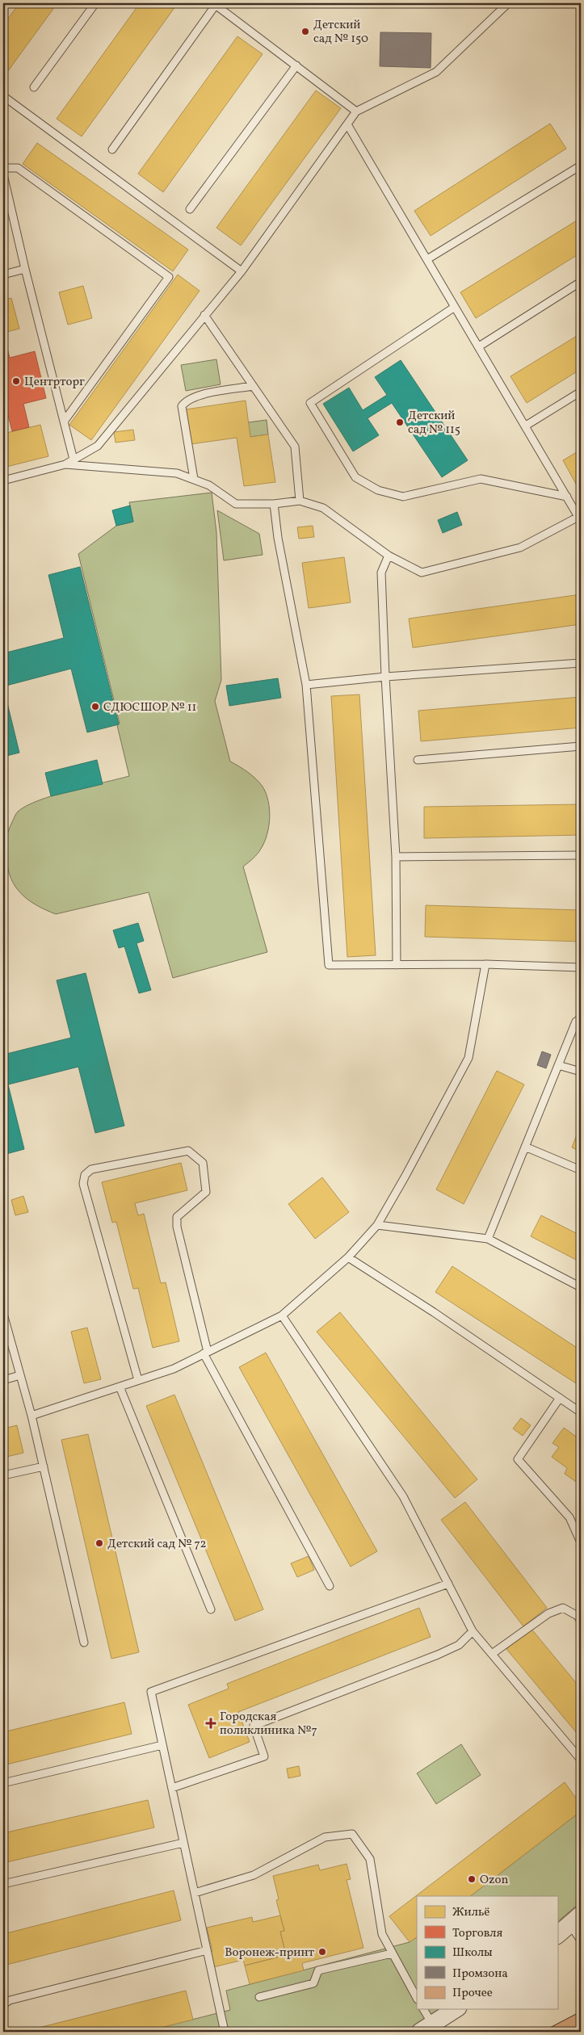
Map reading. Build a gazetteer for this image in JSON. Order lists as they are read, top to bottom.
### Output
{
  "places": {
    "other": [
      "Детский сад № 150",
      "Центрторг",
      "Детский сад № 115",
      "СДЮСШОР № 11",
      "Детский сад № 72",
      "Ozon",
      "Воронеж-принт"
    ],
    "health": ["Городская поликлиника №7"]
  },
  "legend": [
    "Жильё",
    "Торговля",
    "Школы",
    "Промзона",
    "Прочее"
  ]
}
